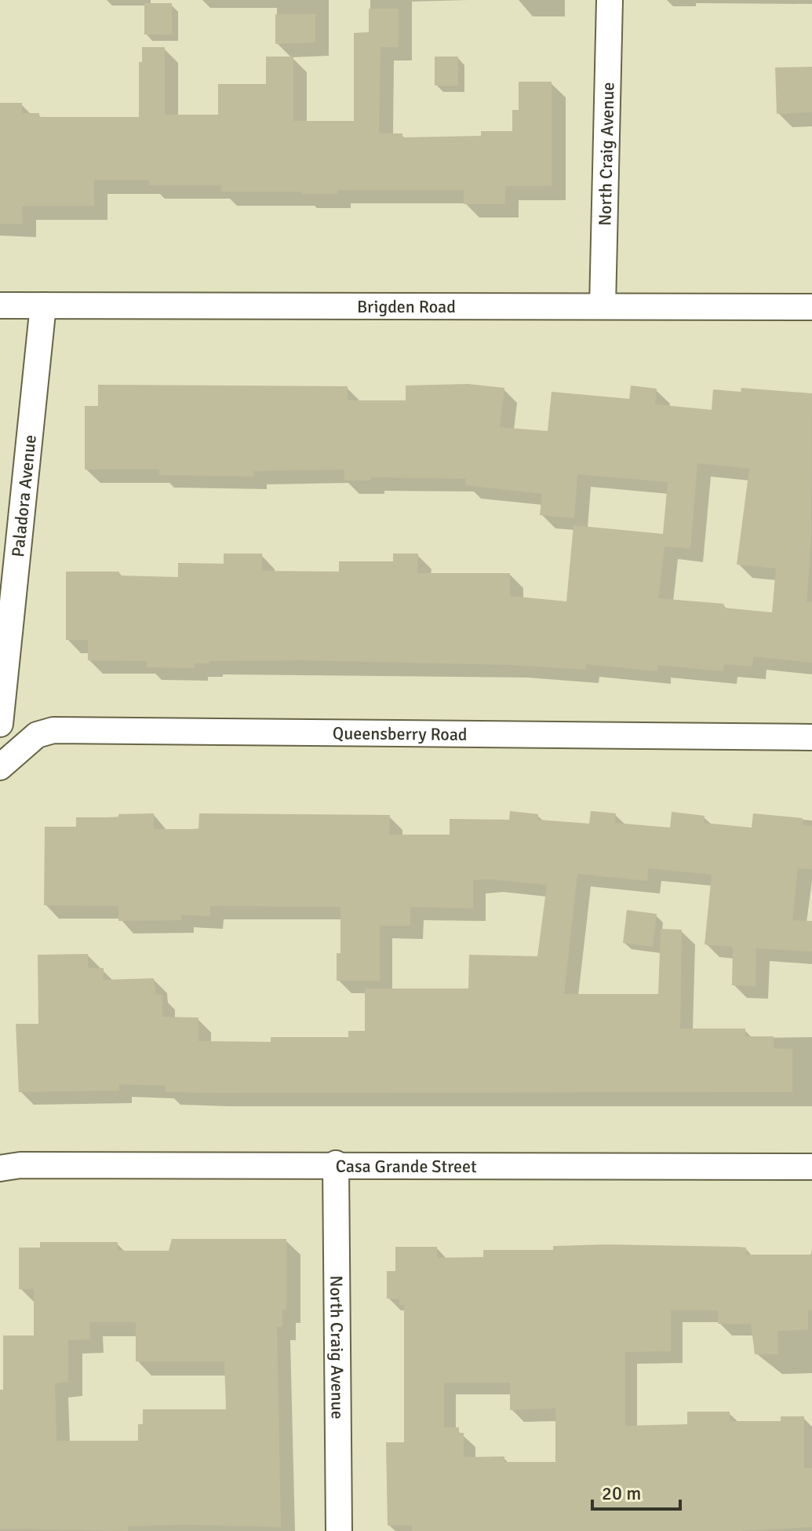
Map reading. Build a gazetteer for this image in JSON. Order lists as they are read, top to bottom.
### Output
{
  "streets": {
    "street": [
      "North Craig Avenue",
      "Brigden Road",
      "Paladora Avenue",
      "Queensberry Road",
      "Casa Grande Street"
    ]
  },
  "crossings": [
    ["North Craig Avenue", "Brigden Road"],
    ["North Craig Avenue", "Casa Grande Street"],
    ["Brigden Road", "Paladora Avenue"]
  ],
  "scale_bar": "20 m"
}
